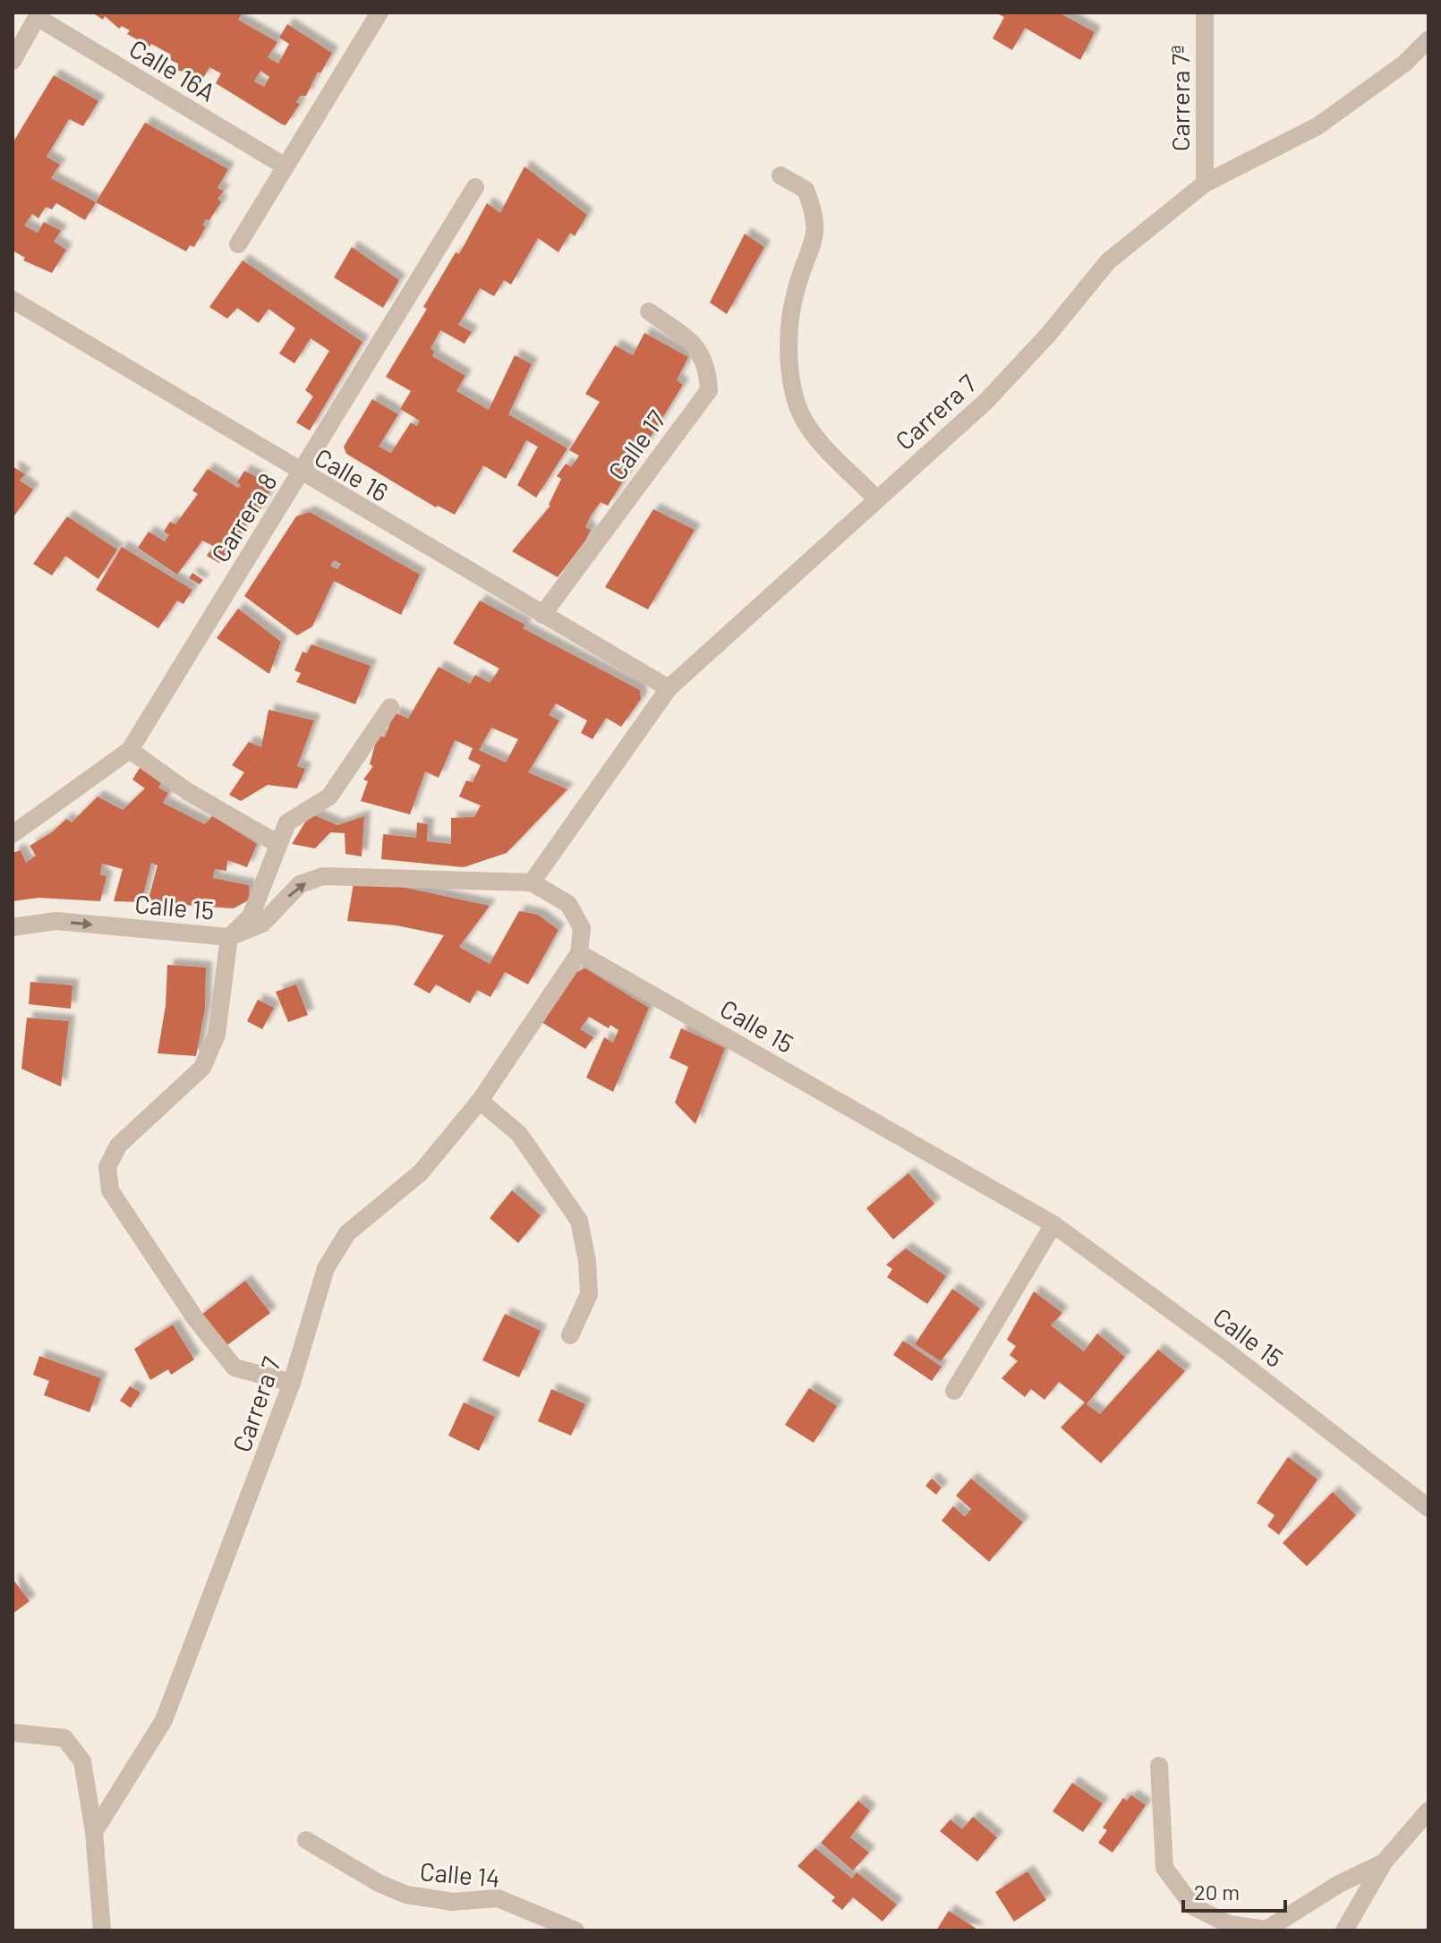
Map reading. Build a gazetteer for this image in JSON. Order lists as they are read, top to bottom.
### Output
{
  "streets": {
    "street": [
      "Calle 16A",
      "Carrera 7ª",
      "Carrera 7",
      "Calle 17",
      "Calle 16",
      "Carrera 8",
      "Calle 15",
      "Calle 14"
    ]
  },
  "crossings": [
    ["Carrera 7ª", "Carrera 7"],
    ["Carrera 7", "Calle 16"],
    ["Carrera 7", "Calle 15"],
    ["Calle 17", "Calle 16"],
    ["Calle 16", "Carrera 8"]
  ],
  "scale_bar": "20 m"
}
